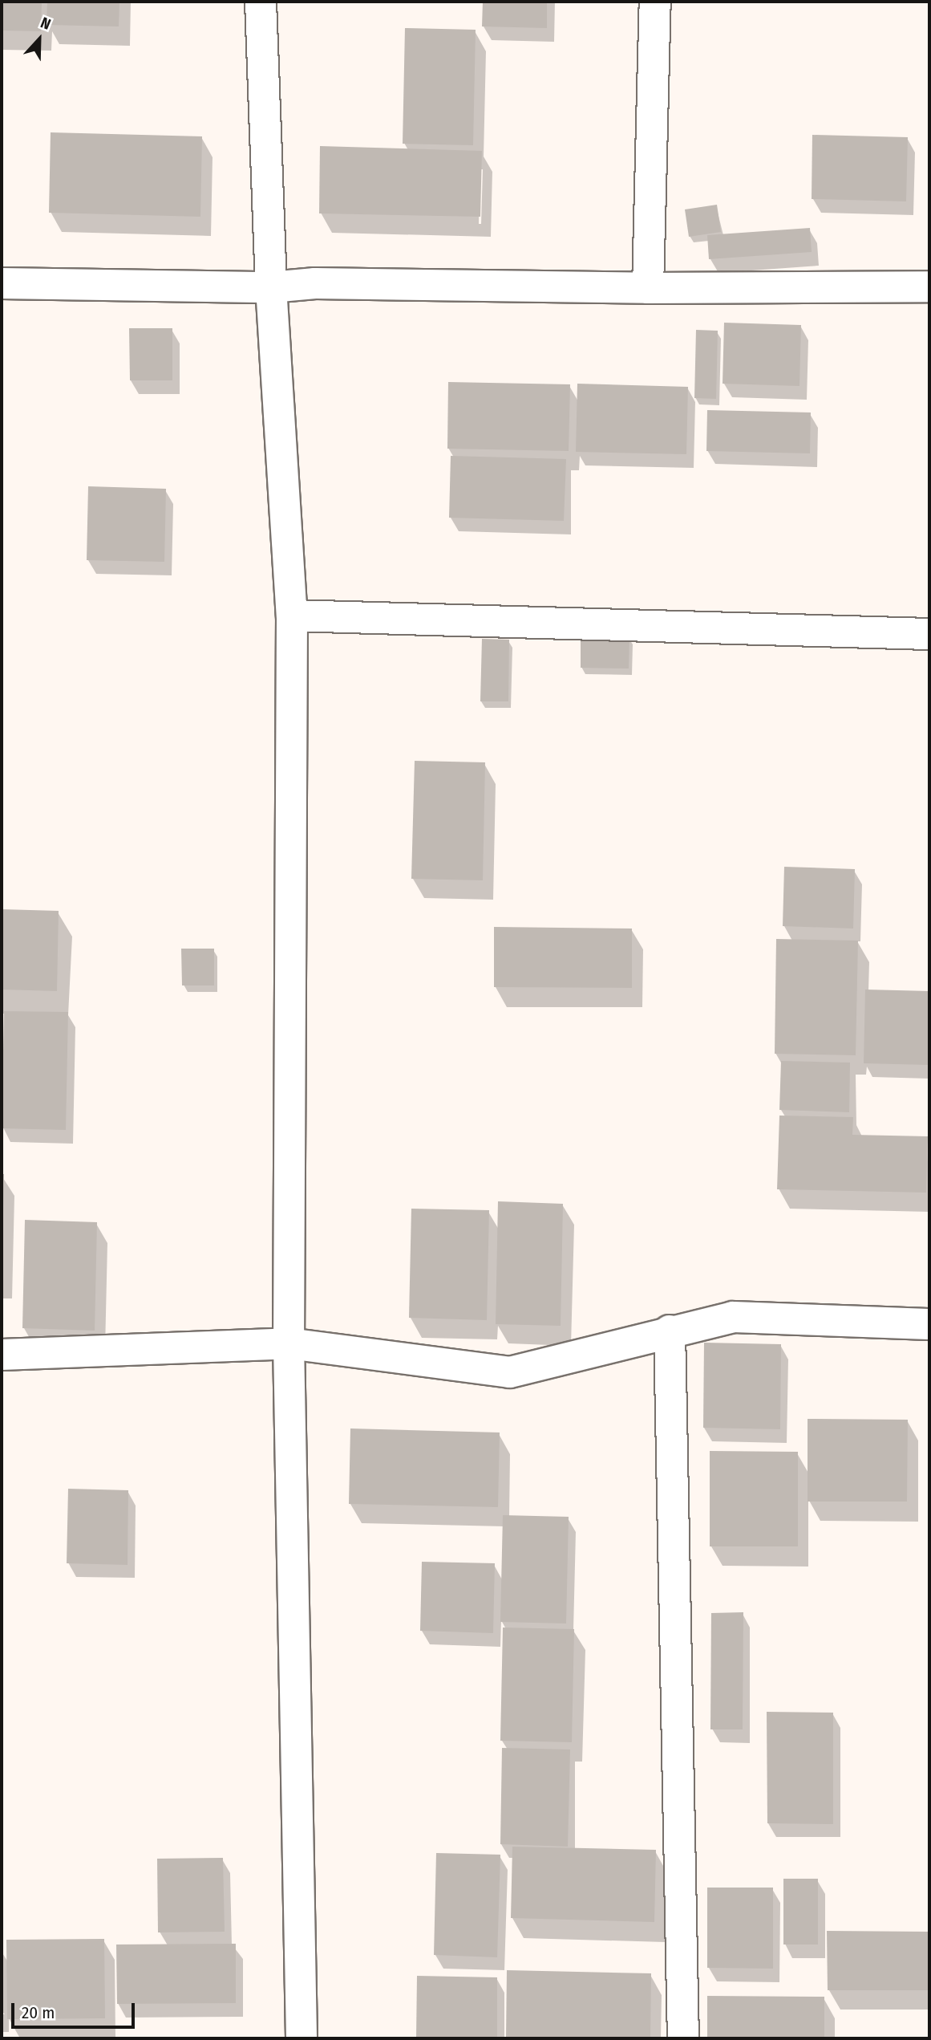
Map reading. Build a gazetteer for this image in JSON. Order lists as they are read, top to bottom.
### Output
{
  "scale_bar": "20 m",
  "north": "top"
}
